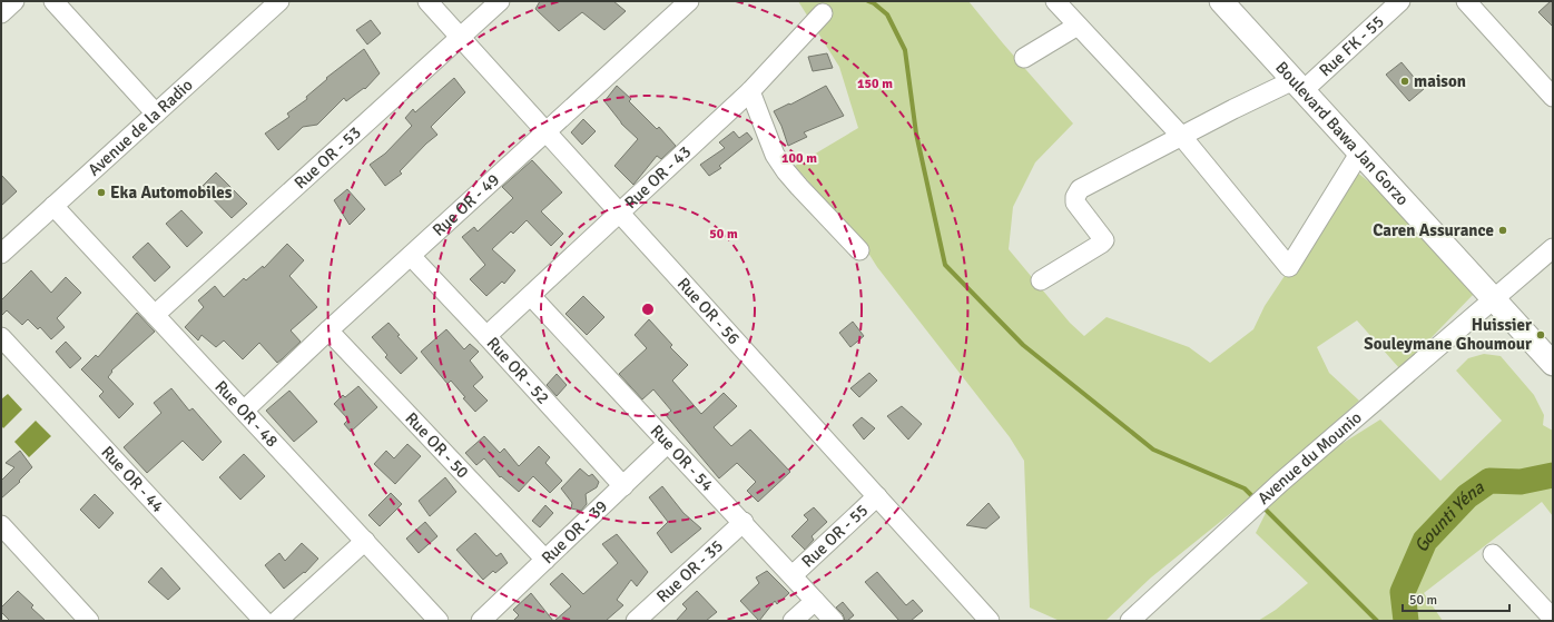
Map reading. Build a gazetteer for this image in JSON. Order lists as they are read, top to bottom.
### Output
{
  "streets": {
    "main road": ["Boulevard Bawa Jan Gorzo"],
    "street": [
      "Rue FK - 55",
      "Avenue de la Radio",
      "Rue OR - 53",
      "Rue OR - 43",
      "Rue OR - 49",
      "Rue OR - 56",
      "Rue OR - 52",
      "Rue OR - 48",
      "Rue OR - 50",
      "Rue OR - 54",
      "Avenue du Mounio",
      "Rue OR - 44",
      "Rue OR - 39",
      "Rue OR - 55",
      "Rue OR - 35"
    ]
  },
  "crossings": [
    ["Rue FK - 55", "Boulevard Bawa Jan Gorzo"],
    ["Avenue de la Radio", "Rue OR - 48"],
    ["Boulevard Bawa Jan Gorzo", "Avenue du Mounio"],
    ["Rue OR - 53", "Rue OR - 56"],
    ["Rue OR - 53", "Rue OR - 48"],
    ["Rue OR - 43", "Rue OR - 56"],
    ["Rue OR - 43", "Rue OR - 52"],
    ["Rue OR - 43", "Rue OR - 54"],
    ["Rue OR - 49", "Rue OR - 56"],
    ["Rue OR - 49", "Rue OR - 52"],
    ["Rue OR - 49", "Rue OR - 48"],
    ["Rue OR - 49", "Rue OR - 50"],
    ["Rue OR - 56", "Rue OR - 55"],
    ["Rue OR - 52", "Rue OR - 39"],
    ["Rue OR - 50", "Rue OR - 39"],
    ["Rue OR - 54", "Rue OR - 39"],
    ["Rue OR - 54", "Rue OR - 55"],
    ["Rue OR - 54", "Rue OR - 35"]
  ],
  "water": ["Gounti Yéna"],
  "places": [
    "maison",
    "Eka Automobiles",
    "Caren Assurance",
    "Huissier Souleymane Ghoumour"
  ],
  "scale_bar": "50 m",
  "rings": ["150 m", "100 m", "50 m"]
}
